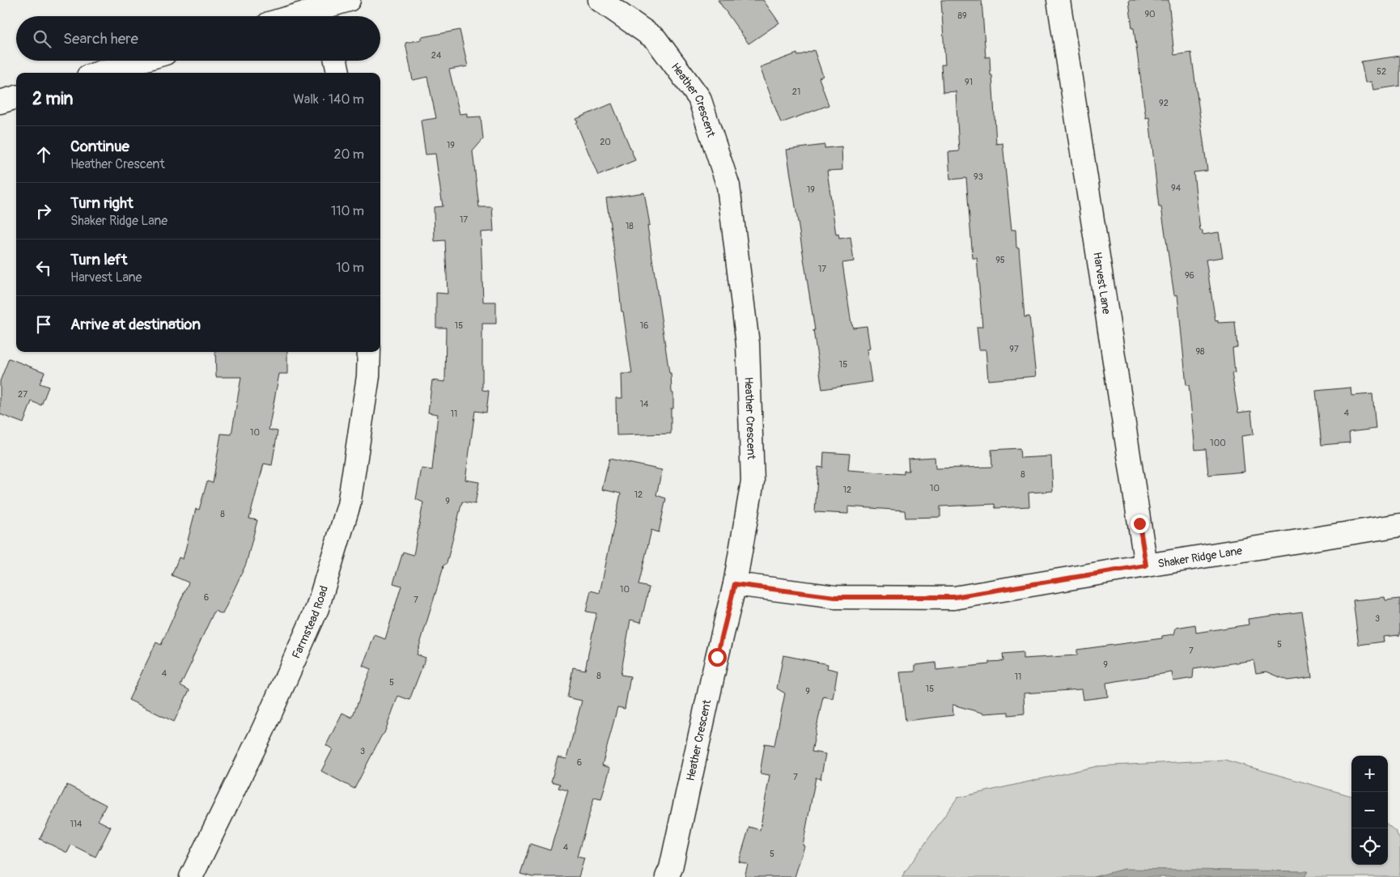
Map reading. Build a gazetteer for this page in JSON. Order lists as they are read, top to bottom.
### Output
{
  "streets": {
    "street": [
      "Heather Crescent",
      "Harvest Lane",
      "Shaker Ridge Lane",
      "Farmstead Road"
    ]
  },
  "crossings": [
    ["Heather Crescent", "Shaker Ridge Lane"],
    ["Harvest Lane", "Shaker Ridge Lane"]
  ],
  "house_numbers": [
    "90",
    "89",
    "24",
    "52",
    "91",
    "21",
    "92",
    "20",
    "19",
    "93",
    "94",
    "19",
    "17",
    "18",
    "95",
    "17",
    "96",
    "15",
    "16",
    "97",
    "98",
    "15",
    "27",
    "14",
    "4",
    "11",
    "10",
    "100",
    "8",
    "10",
    "12",
    "12",
    "9",
    "8",
    "10",
    "6",
    "7",
    "3",
    "5",
    "7",
    "9",
    "4",
    "8",
    "11",
    "5",
    "15",
    "9",
    "3",
    "6",
    "7",
    "114",
    "4",
    "5"
  ],
  "page": {
    "search": "Search here",
    "heading": ["2 min", "Walk · 140 m"],
    "list": [
      ["Continue", "Heather Crescent", "20 m"],
      ["Turn right", "Shaker Ridge Lane", "110 m"],
      ["Turn left", "Harvest Lane", "10 m"],
      "Arrive at destination"
    ],
    "map_buttons": ["+", "−"]
  }
}
